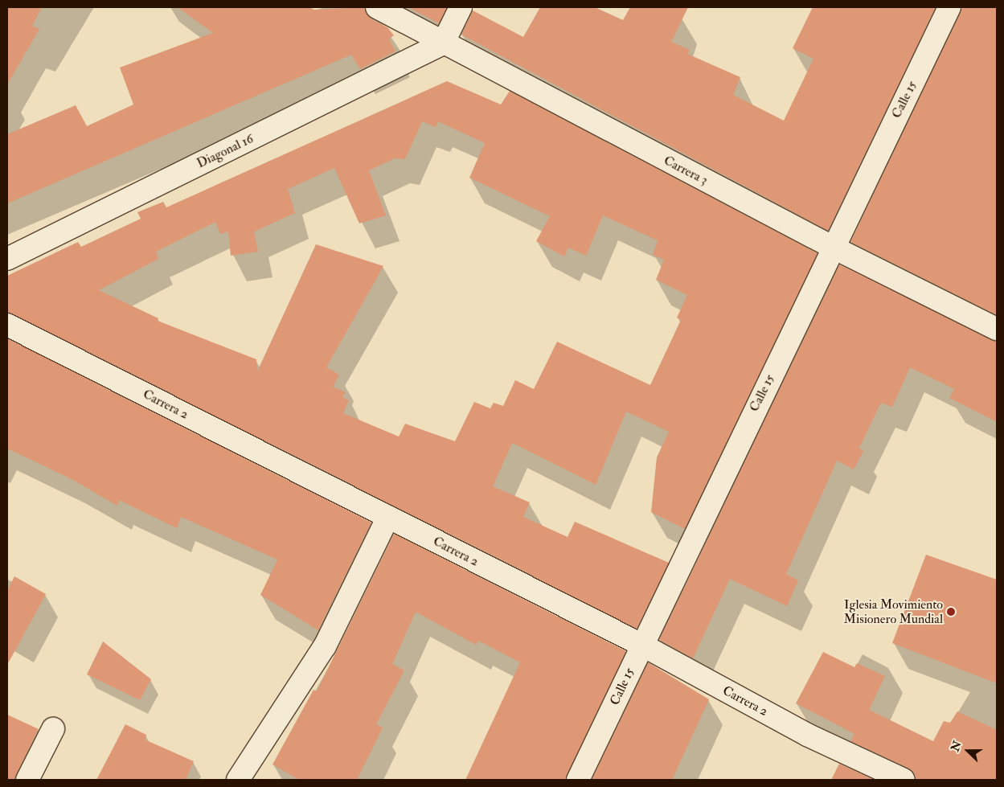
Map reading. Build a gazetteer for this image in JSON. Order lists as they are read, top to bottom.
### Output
{
  "streets": {
    "street": [
      "Calle 15",
      "Diagonal 16",
      "Carrera 3",
      "Carrera 2"
    ]
  },
  "crossings": [
    ["Calle 15", "Carrera 3"],
    ["Calle 15", "Carrera 2"],
    ["Diagonal 16", "Carrera 3"]
  ],
  "places": ["Iglesia Movimiento Misionero Mundial"],
  "north": "left"
}
